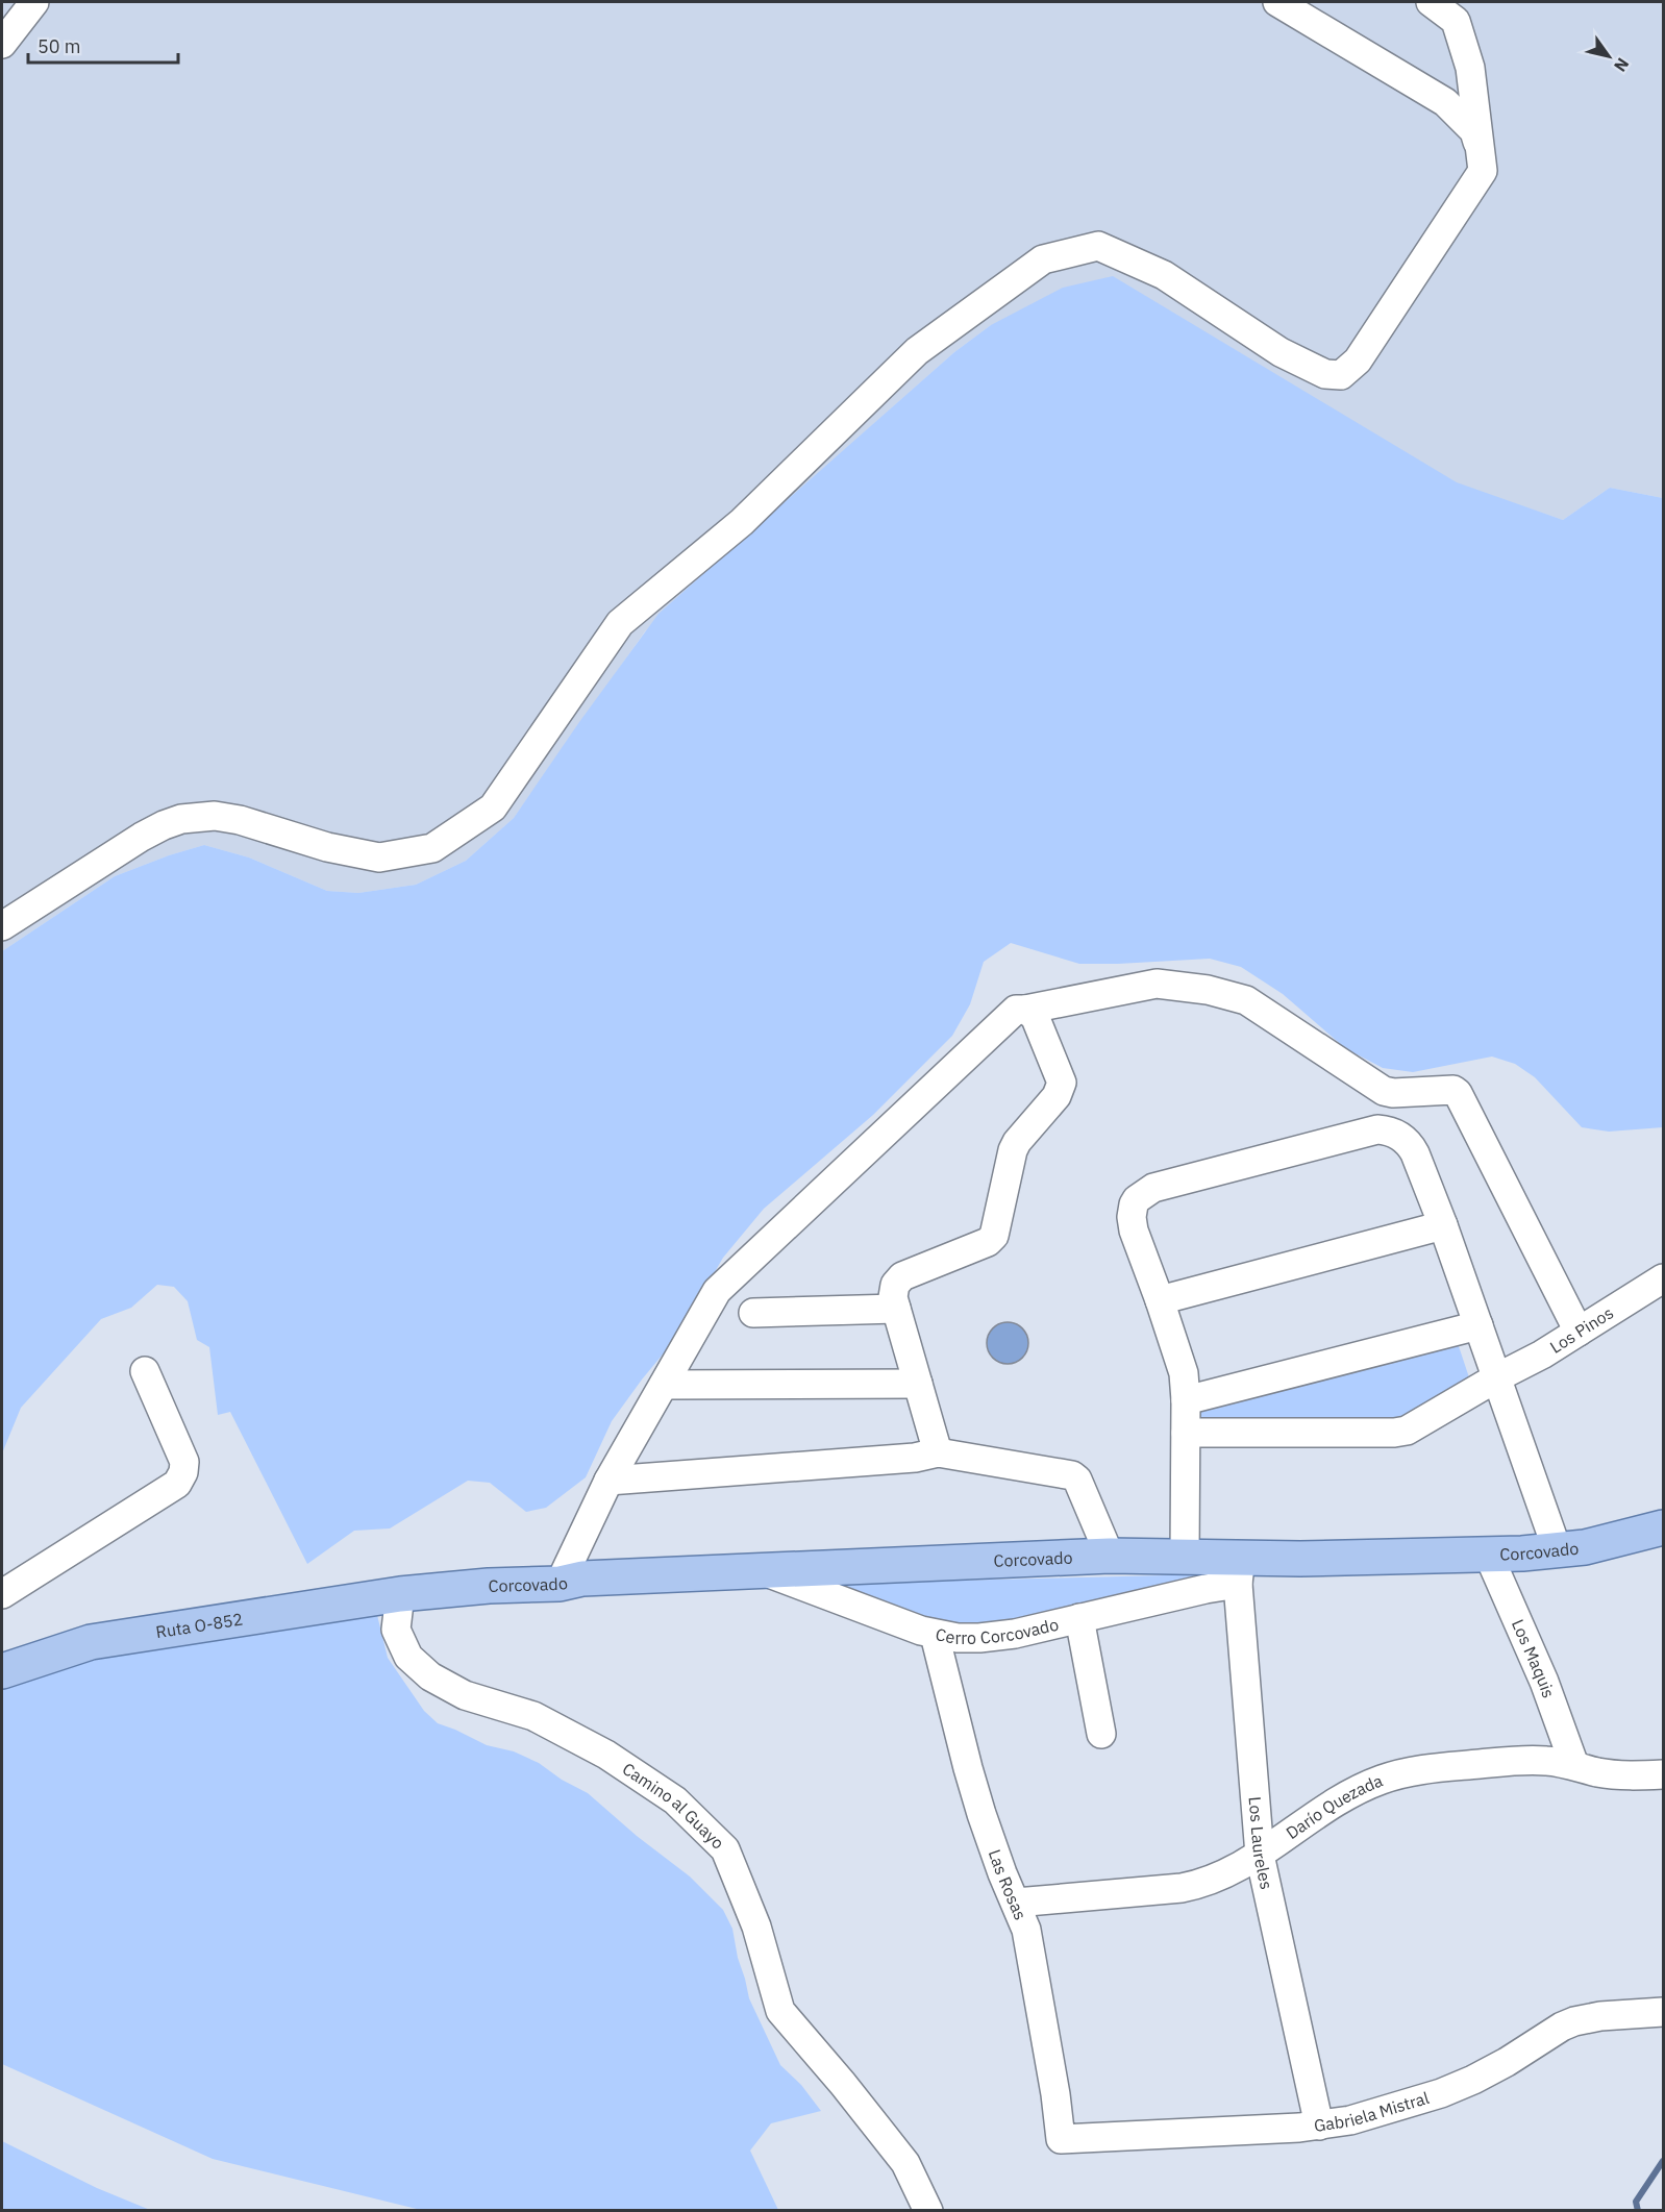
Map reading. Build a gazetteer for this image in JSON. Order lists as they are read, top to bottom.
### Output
{
  "streets": {
    "main road": ["Corcovado", "Ruta O-852"],
    "street": [
      "Los Pinos",
      "Cerro Corcovado",
      "Los Maquis",
      "Camino al Guayo",
      "Darío Quezada",
      "Los Laureles",
      "Las Rosas",
      "Gabriela Mistral"
    ]
  },
  "crossings": [
    ["Corcovado", "Ruta O-852"],
    ["Corcovado", "Cerro Corcovado"],
    ["Corcovado", "Los Maquis"],
    ["Corcovado", "Camino al Guayo"],
    ["Corcovado", "Los Laureles"],
    ["Ruta O-852", "Camino al Guayo"],
    ["Cerro Corcovado", "Los Laureles"],
    ["Cerro Corcovado", "Las Rosas"],
    ["Los Maquis", "Darío Quezada"],
    ["Darío Quezada", "Los Laureles"],
    ["Darío Quezada", "Las Rosas"],
    ["Los Laureles", "Gabriela Mistral"],
    ["Las Rosas", "Gabriela Mistral"]
  ],
  "scale_bar": "50 m",
  "north": "bottom right"
}
